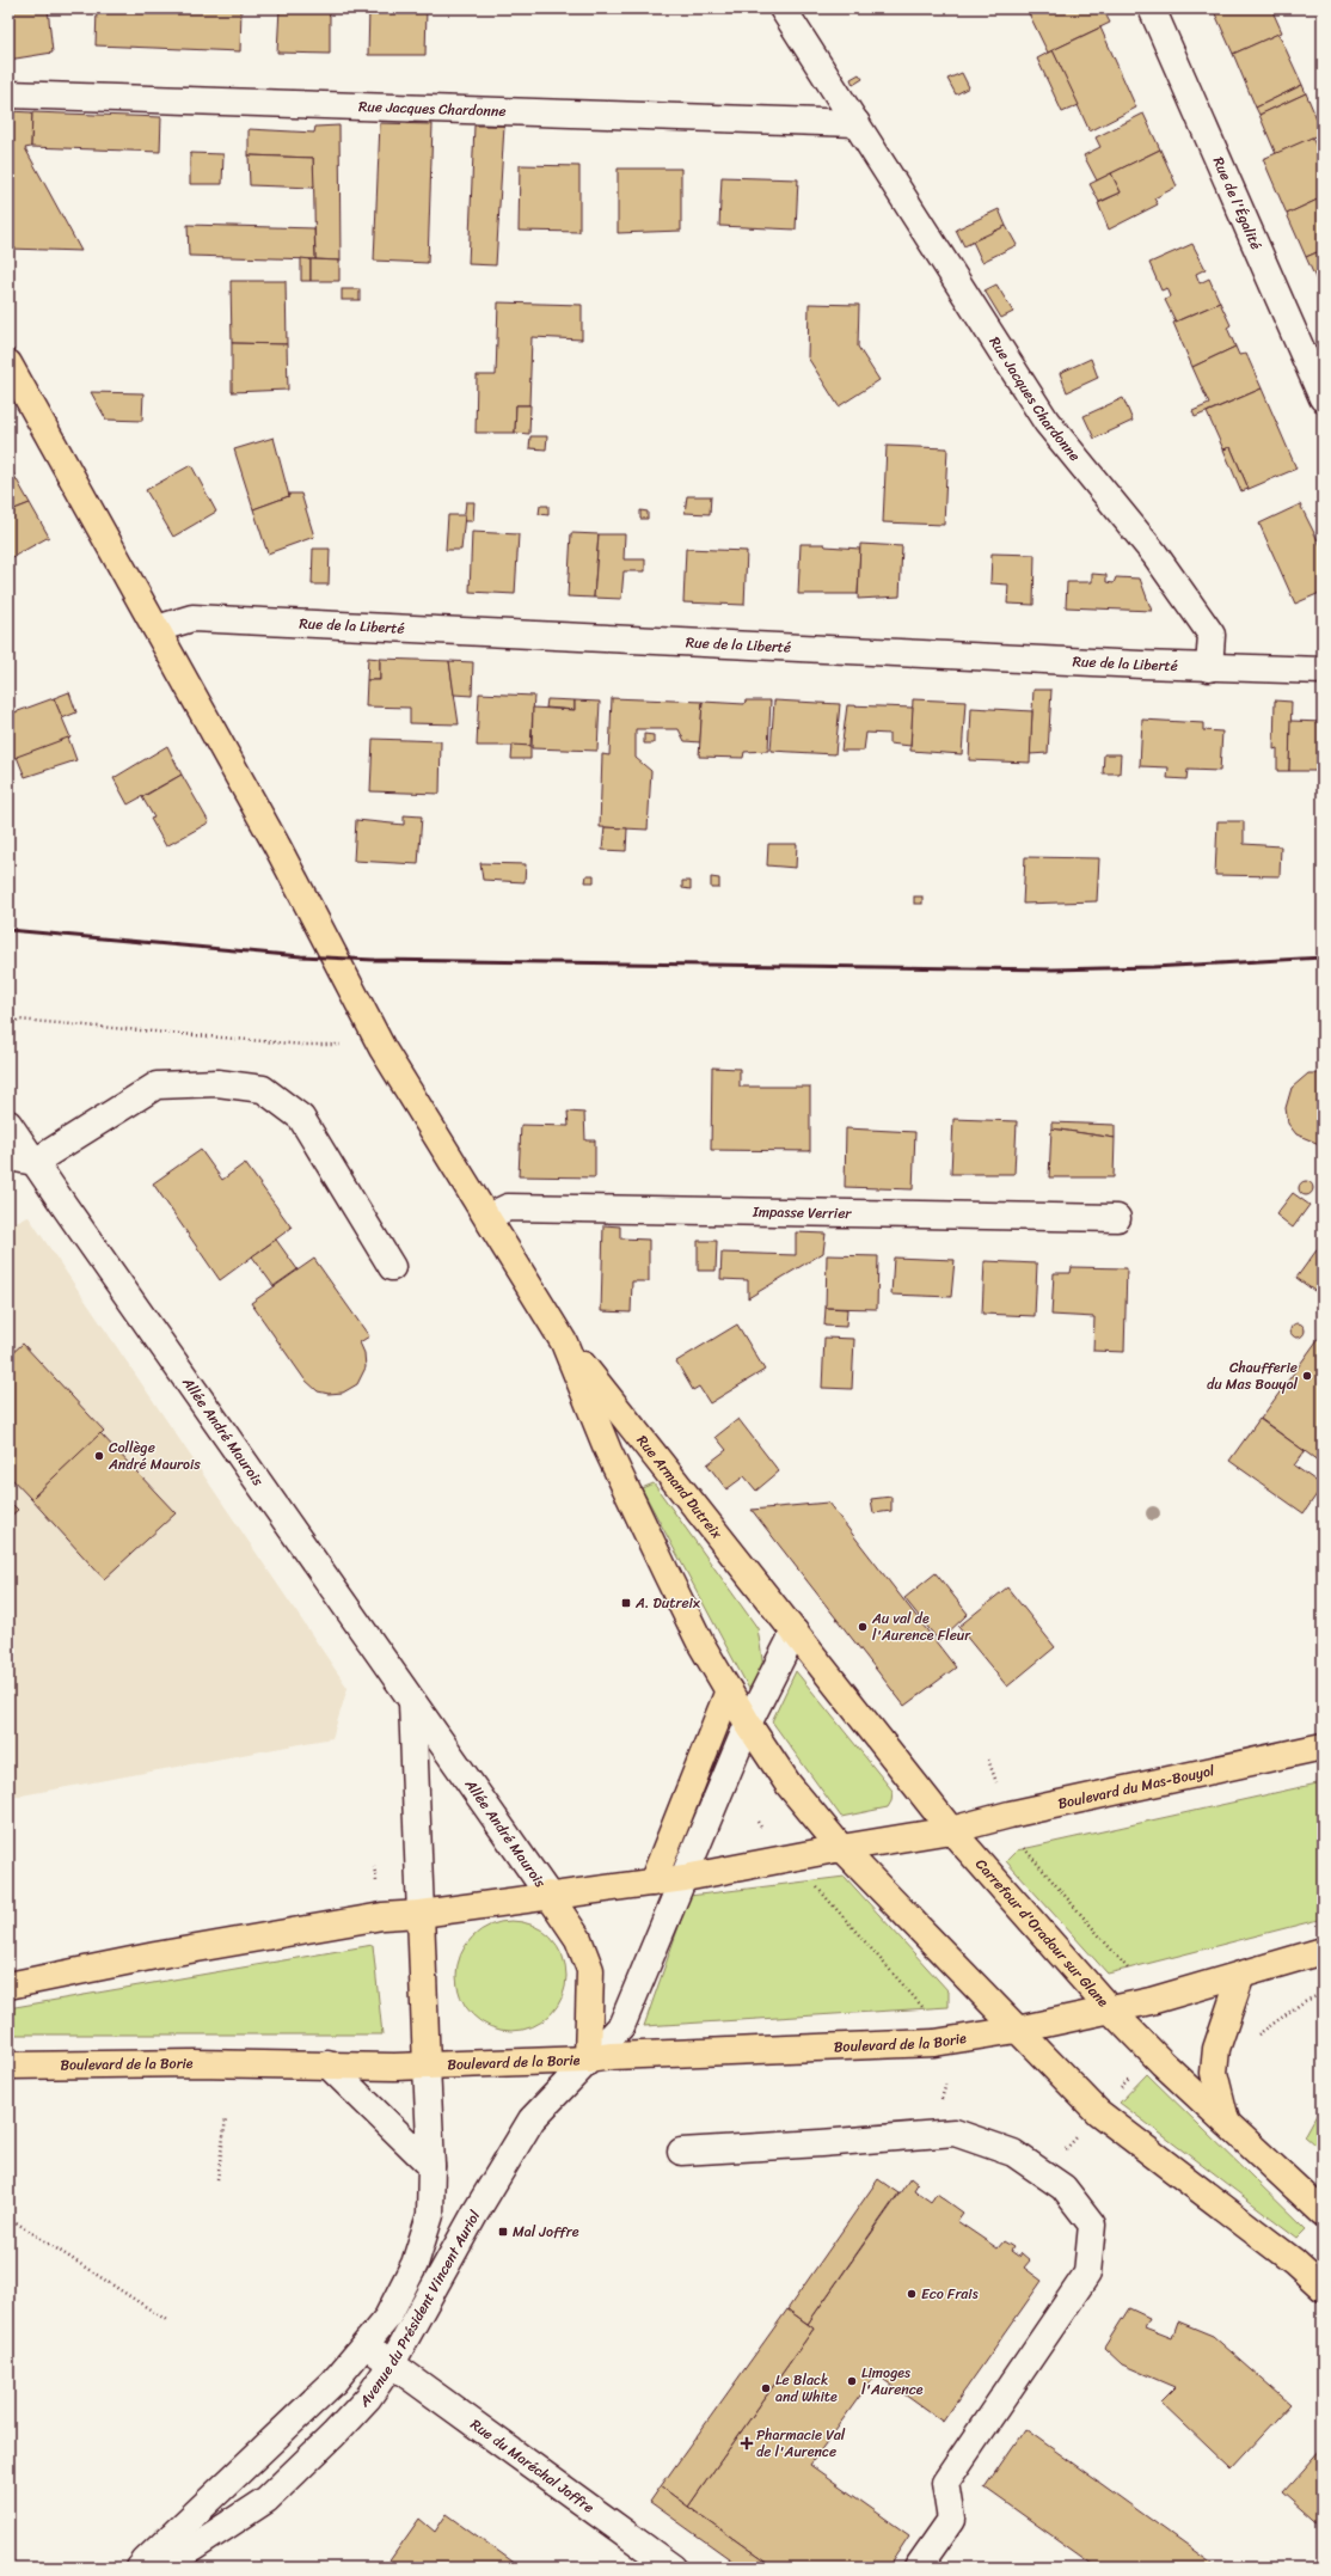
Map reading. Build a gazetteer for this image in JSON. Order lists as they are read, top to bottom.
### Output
{
  "streets": {
    "main road": [
      "Allée André Maurois",
      "Rue Armand Dutreix",
      "Boulevard du Mas-Bouyol",
      "Carrefour d'Oradour sur Glane",
      "Boulevard de la Borie"
    ],
    "street": [
      "Rue Jacques Chardonne",
      "Rue de l'Égalité",
      "Rue de la Liberté",
      "Impasse Verrier",
      "Avenue du Président Vincent Auriol",
      "Rue du Maréchal Joffre"
    ]
  },
  "crossings": [
    ["Rue Jacques Chardonne", "Rue de la Liberté"],
    ["Allée André Maurois", "Boulevard de la Borie"],
    ["Allée André Maurois", "Avenue du Président Vincent Auriol"],
    ["Rue Armand Dutreix", "Boulevard du Mas-Bouyol"],
    ["Rue Armand Dutreix", "Carrefour d'Oradour sur Glane"],
    ["Boulevard du Mas-Bouyol", "Carrefour d'Oradour sur Glane"],
    ["Carrefour d'Oradour sur Glane", "Boulevard de la Borie"],
    ["Boulevard de la Borie", "Avenue du Président Vincent Auriol"],
    ["Avenue du Président Vincent Auriol", "Rue du Maréchal Joffre"]
  ],
  "places": {
    "other": [
      "Chaufferie du Mas Bouyol",
      "Collège André Maurois",
      "Au val de l'Aurence Fleur",
      "Eco Frais",
      "Limoges l'Aurence",
      "Le Black and White"
    ],
    "transit": ["A. Dutreix", "Mal Joffre"],
    "health": ["Pharmacie Val de l'Aurence"]
  }
}
